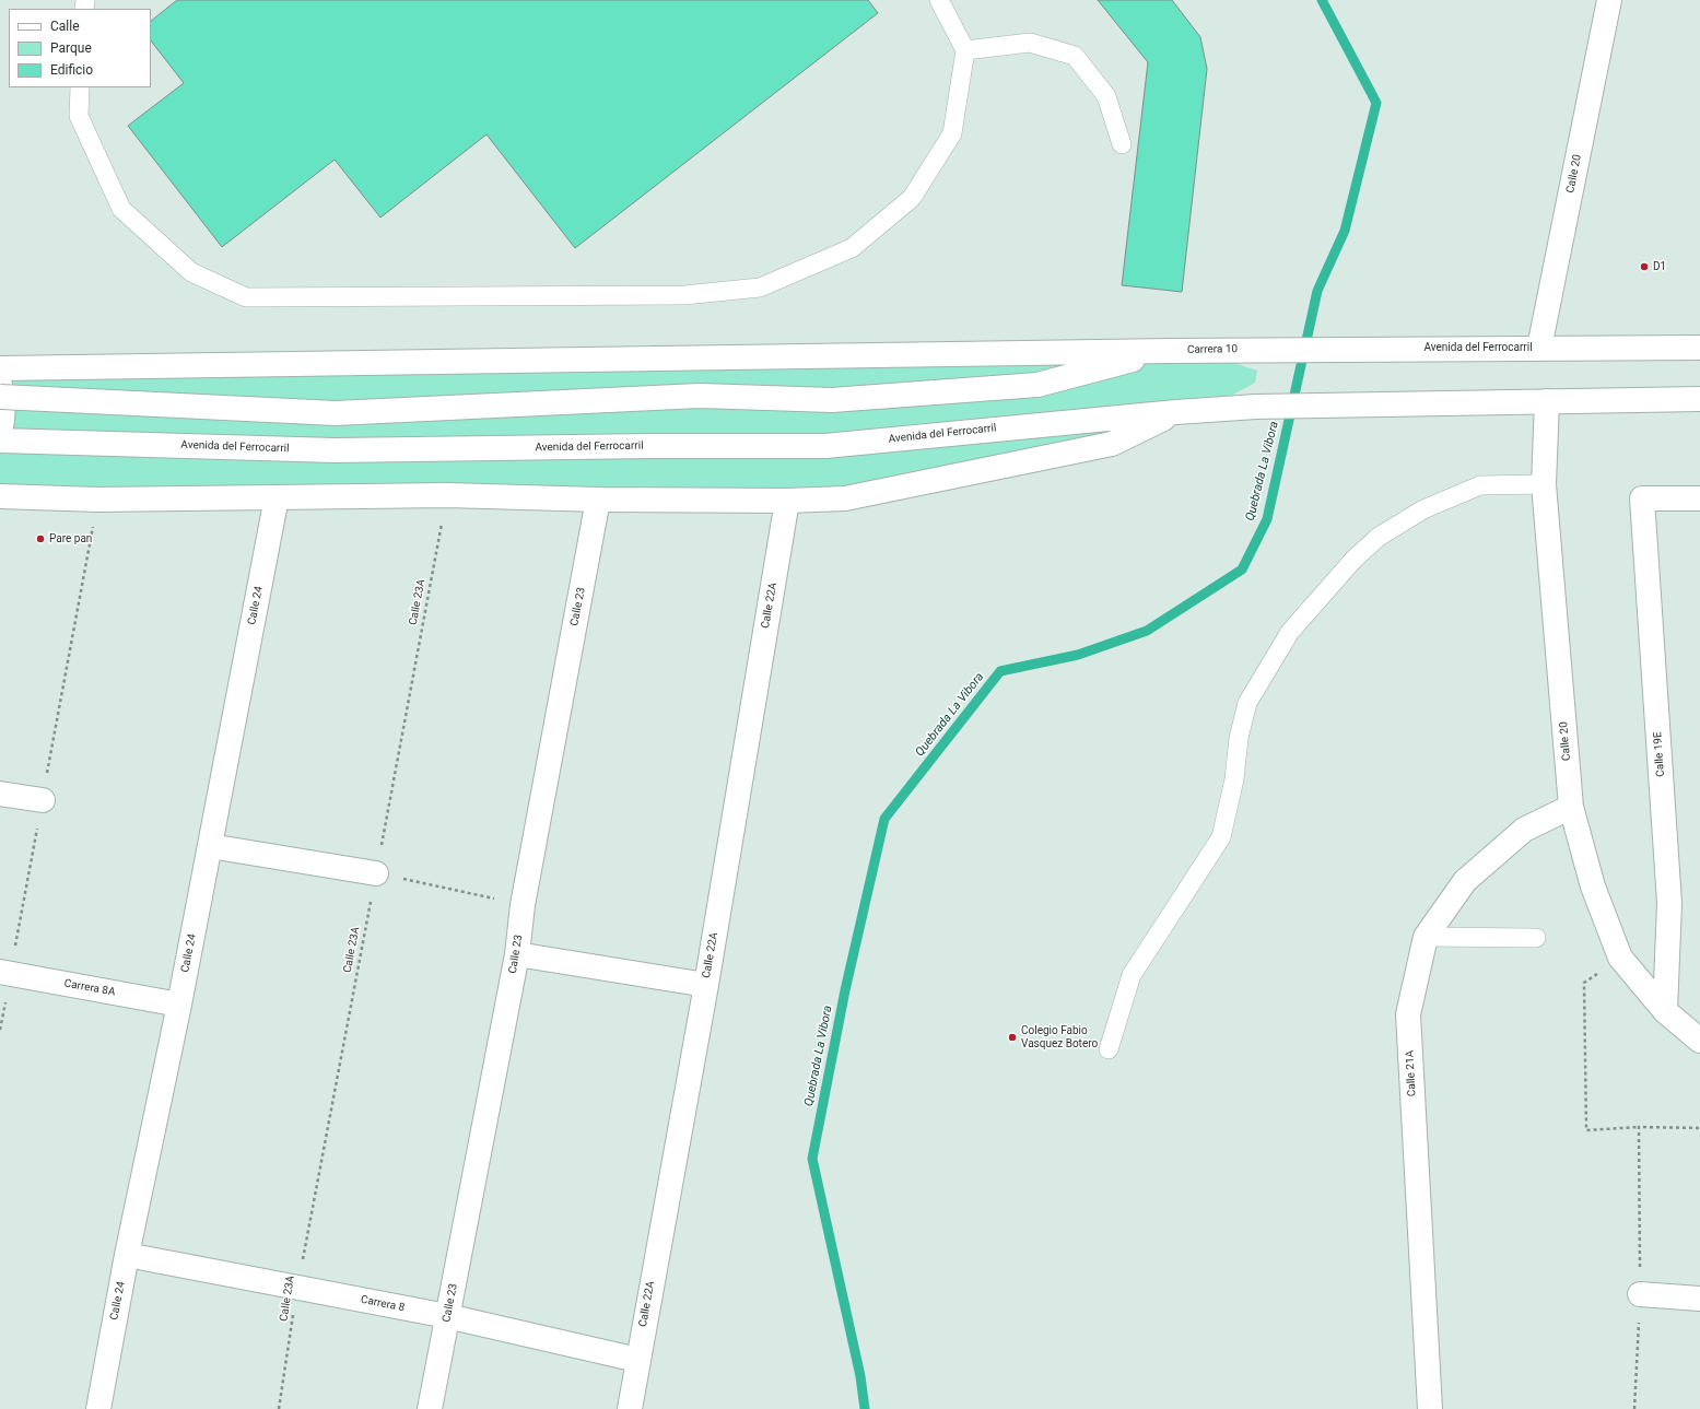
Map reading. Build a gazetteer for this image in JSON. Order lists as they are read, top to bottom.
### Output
{
  "streets": {
    "street": [
      "Calle 20",
      "Avenida del Ferrocarril",
      "Carrera 10",
      "Calle 24",
      "Calle 22A",
      "Calle 23",
      "Calle 19E",
      "Carrera 8A",
      "Calle 21A",
      "Carrera 8"
    ],
    "path": ["Calle 23A"]
  },
  "crossings": [
    ["Calle 20", "Avenida del Ferrocarril"],
    ["Calle 20", "Calle 19E"],
    ["Calle 20", "Calle 21A"],
    ["Avenida del Ferrocarril", "Carrera 10"],
    ["Calle 23A", "Carrera 8"],
    ["Calle 24", "Carrera 8A"],
    ["Calle 24", "Carrera 8"],
    ["Calle 22A", "Carrera 8"],
    ["Calle 23", "Carrera 8"]
  ],
  "water": ["Quebrada La Vibora"],
  "places": ["D1", "Pare pan", "Colegio Fabio Vasquez Botero"],
  "legend": ["Calle", "Parque", "Edificio"]
}
